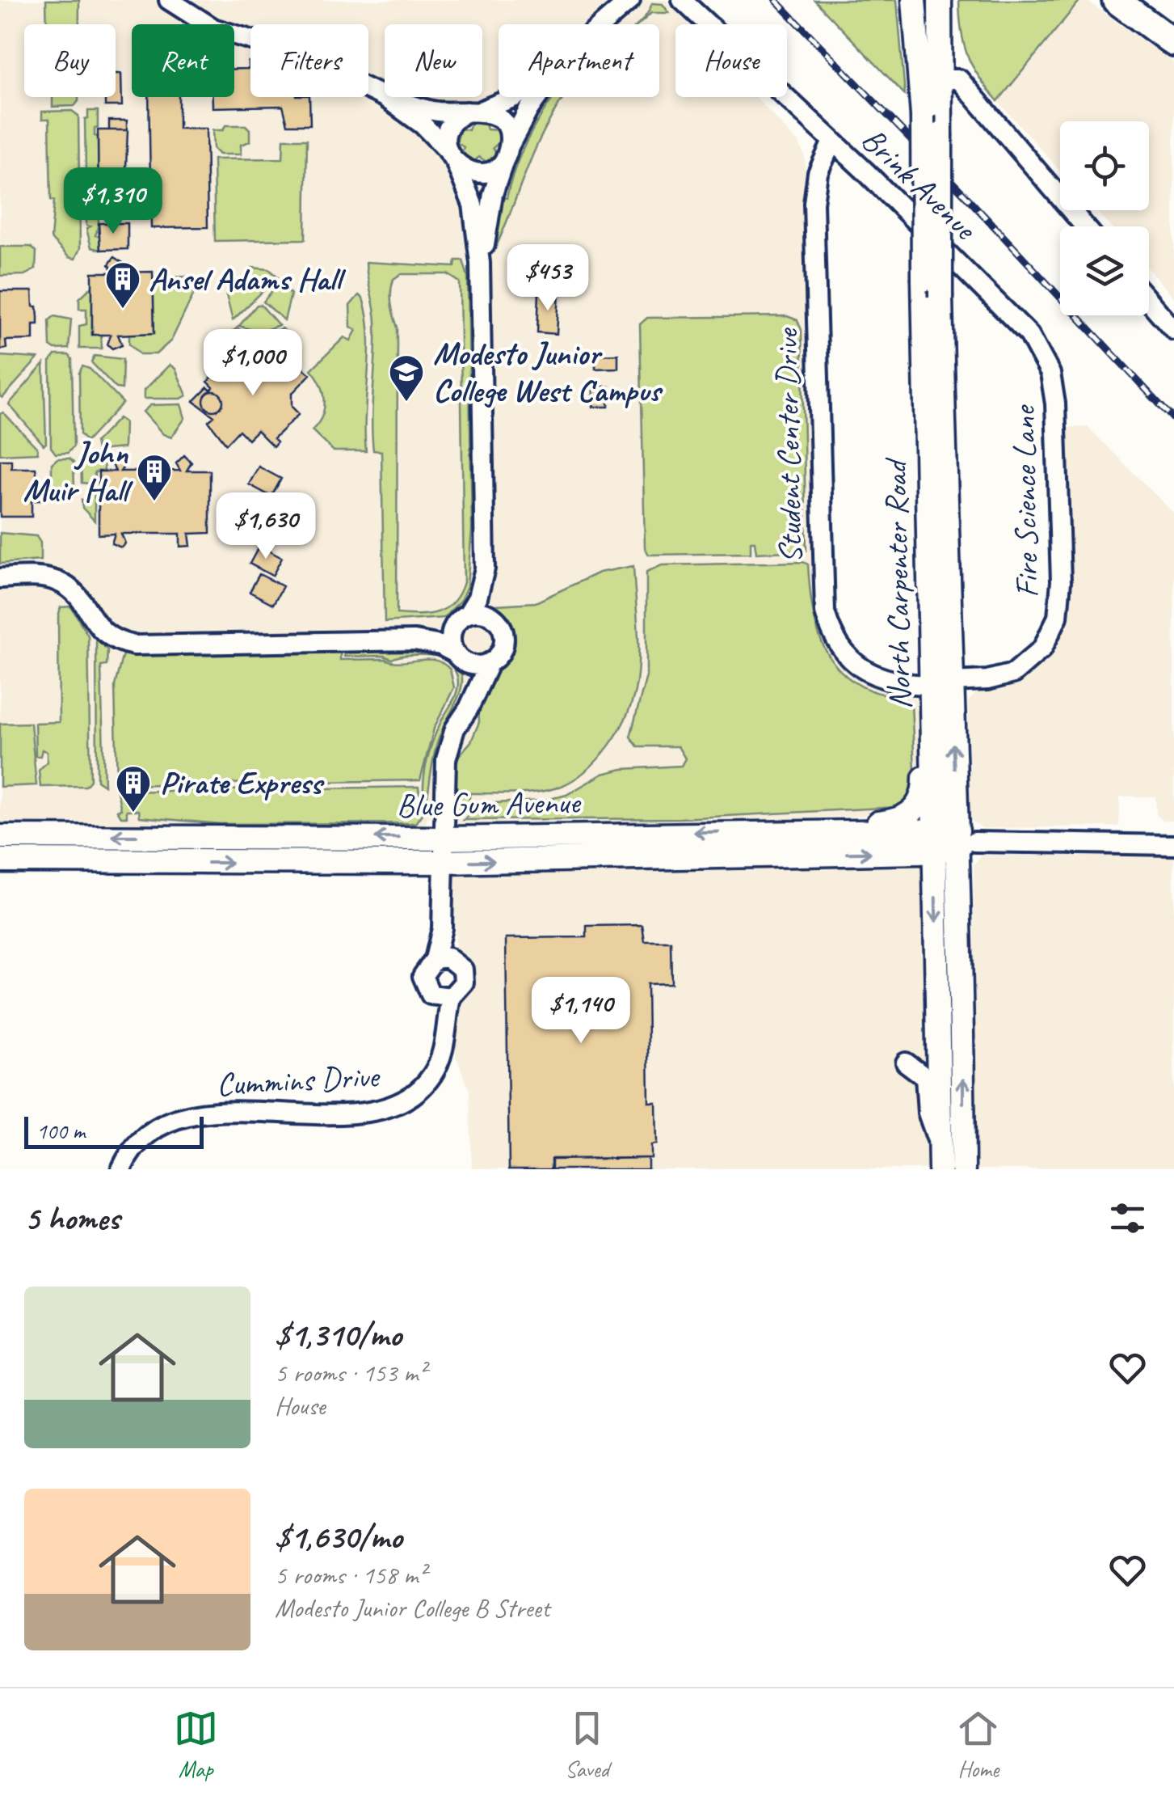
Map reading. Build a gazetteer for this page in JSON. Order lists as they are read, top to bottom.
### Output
{
  "streets": {
    "main road": ["North Carpenter Road", "Blue Gum Avenue"],
    "street": [
      "Brink Avenue",
      "Student Center Drive",
      "Fire Science Lane",
      "Cummins Drive"
    ]
  },
  "crossings": [
    ["Brink Avenue", "Student Center Drive"],
    ["Brink Avenue", "Fire Science Lane"],
    ["Student Center Drive", "Fire Science Lane"],
    ["Student Center Drive", "North Carpenter Road"],
    ["Fire Science Lane", "North Carpenter Road"],
    ["North Carpenter Road", "Blue Gum Avenue"],
    ["Blue Gum Avenue", "Cummins Drive"]
  ],
  "places": {
    "building": ["Ansel Adams Hall", "John Muir Hall", "Pirate Express"],
    "school or university": ["Modesto Junior College West Campus"]
  },
  "scale_bar": "100 m",
  "page": {
    "chip": [
      "Buy",
      "Rent",
      "Filters",
      "New",
      "Apartment",
      "House"
    ],
    "price": [
      "$1,310",
      "$453",
      "$1,000",
      "$1,630",
      "$1,140"
    ],
    "scale": "100 m",
    "heading": "5 homes",
    "list": [
      {
        "name": "$1,310/mo",
        "note": "5 rooms · 153 m² · House"
      },
      {
        "name": "$1,630/mo",
        "note": "5 rooms · 158 m² · Modesto Junior College B Street"
      }
    ],
    "tabs": ["Map", "Saved", "Home"]
  }
}
